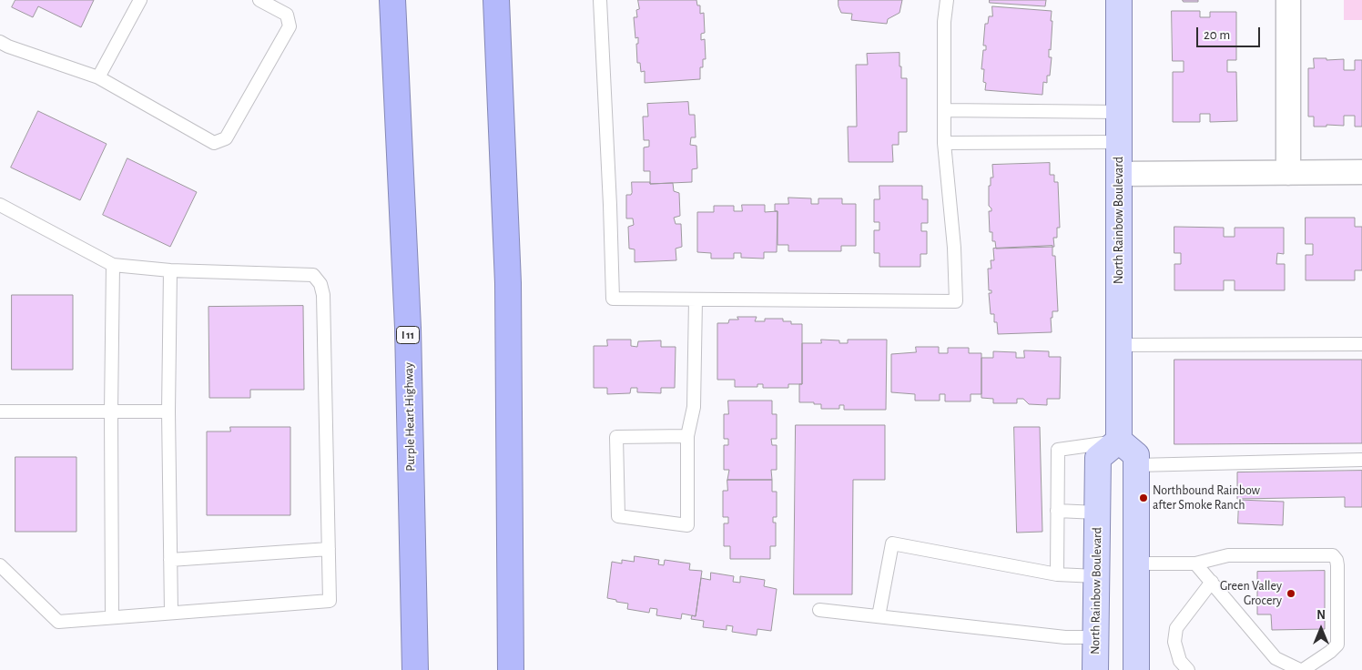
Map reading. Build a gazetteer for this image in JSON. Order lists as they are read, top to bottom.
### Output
{
  "streets": {
    "highway": ["I 11", "Purple Heart Highway"],
    "main road": ["North Rainbow Boulevard"]
  },
  "places": ["Northbound Rainbow after Smoke Ranch", "Green Valley Grocery"],
  "scale_bar": "20 m",
  "north": "top"
}
